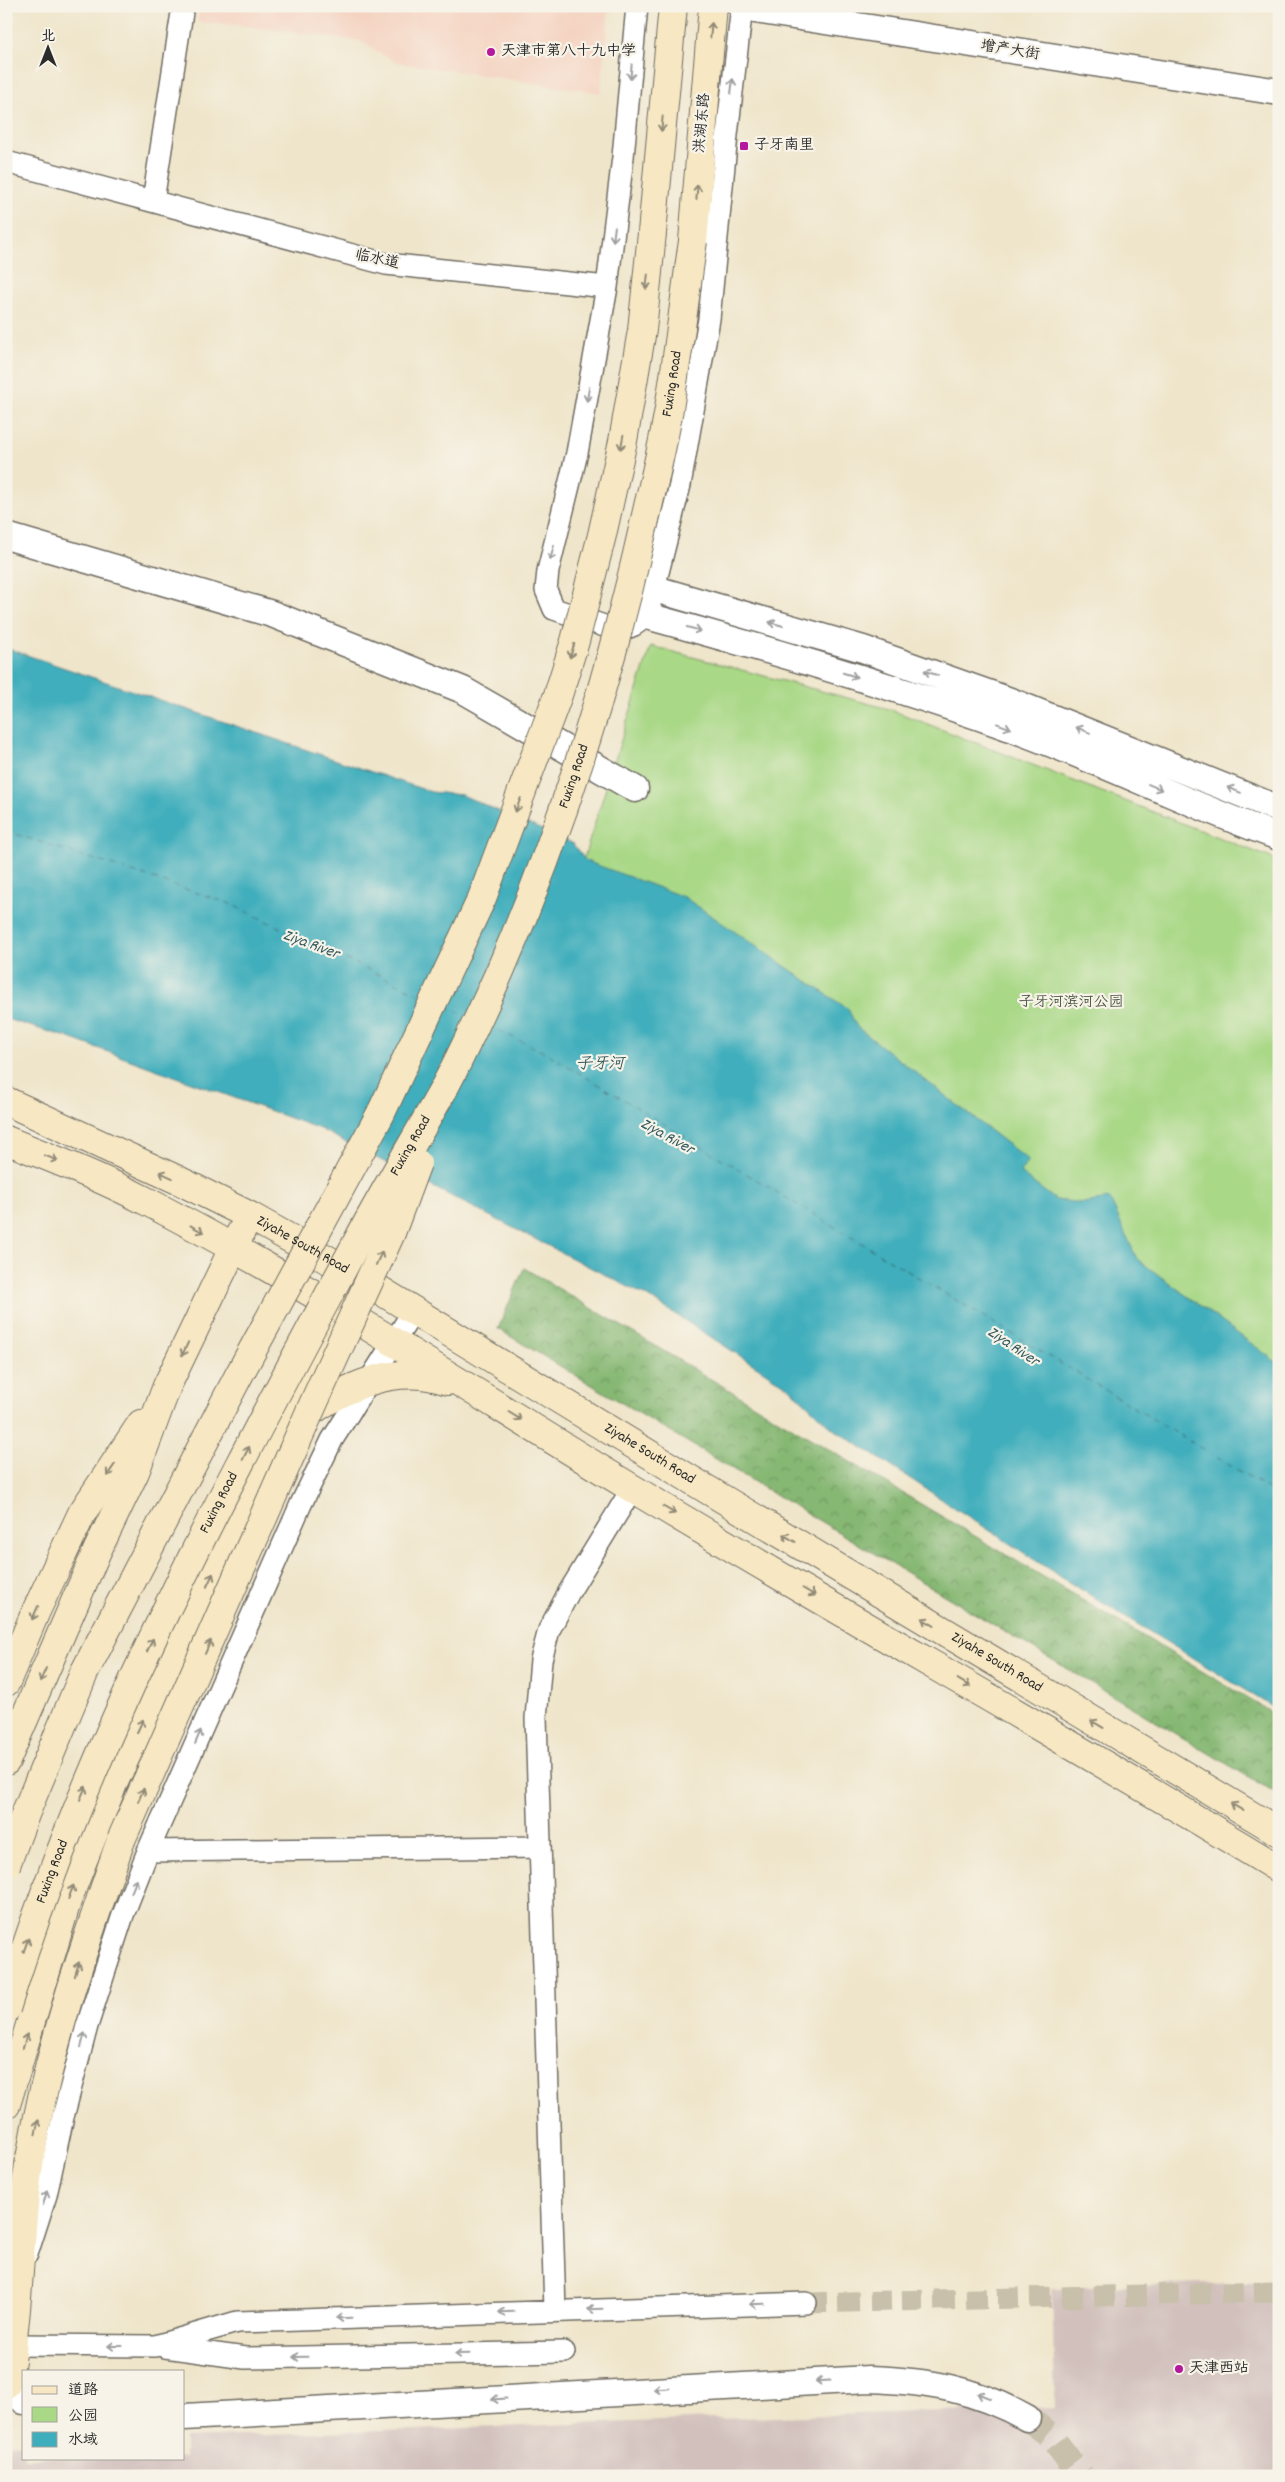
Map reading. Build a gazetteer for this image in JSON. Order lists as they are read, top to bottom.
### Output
{
  "streets": {
    "main road": ["洪湖东路", "Fuxing Road", "Ziyahe South Road"],
    "street": ["增产大街", "临水道"]
  },
  "crossings": [
    ["洪湖东路", "Fuxing Road"]
  ],
  "water": ["Ziya River", "子牙河"],
  "parks": ["子牙河滨河公园"],
  "places": {
    "other": ["天津市第八十九中学", "天津西站"],
    "transit": ["子牙南里"]
  },
  "legend": ["道路", "公园", "水域"],
  "north": "top"
}
